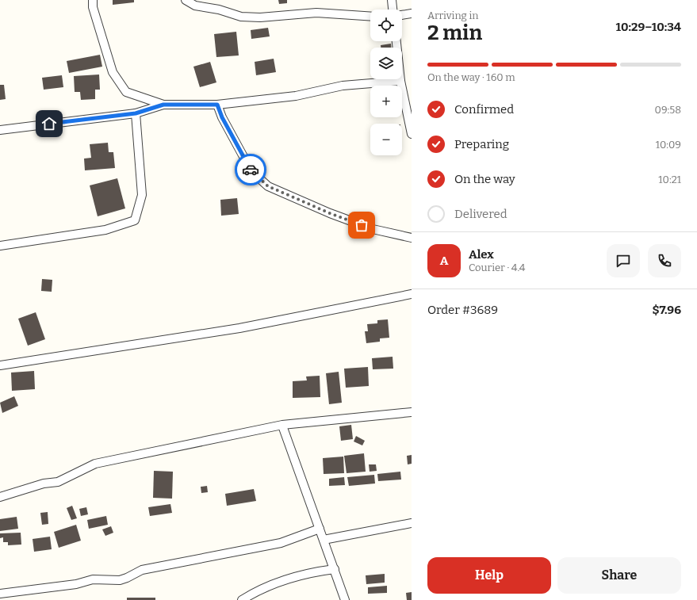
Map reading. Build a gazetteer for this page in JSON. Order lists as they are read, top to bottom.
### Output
{
  "page": {
    "heading": ["2 min", "Arriving in", "10:29–10:34"],
    "panel": [
      "Alex",
      "Courier · 4.4",
      "Order #3689",
      "$7.96"
    ],
    "map_buttons": ["+", "−"],
    "bar": "On the way · 160 m",
    "list": [
      ["Confirmed", "09:58"],
      ["Preparing", "10:09"],
      ["On the way", "10:21"],
      "Delivered"
    ],
    "round": "A",
    "buttons": ["Help", "Share"]
  }
}
